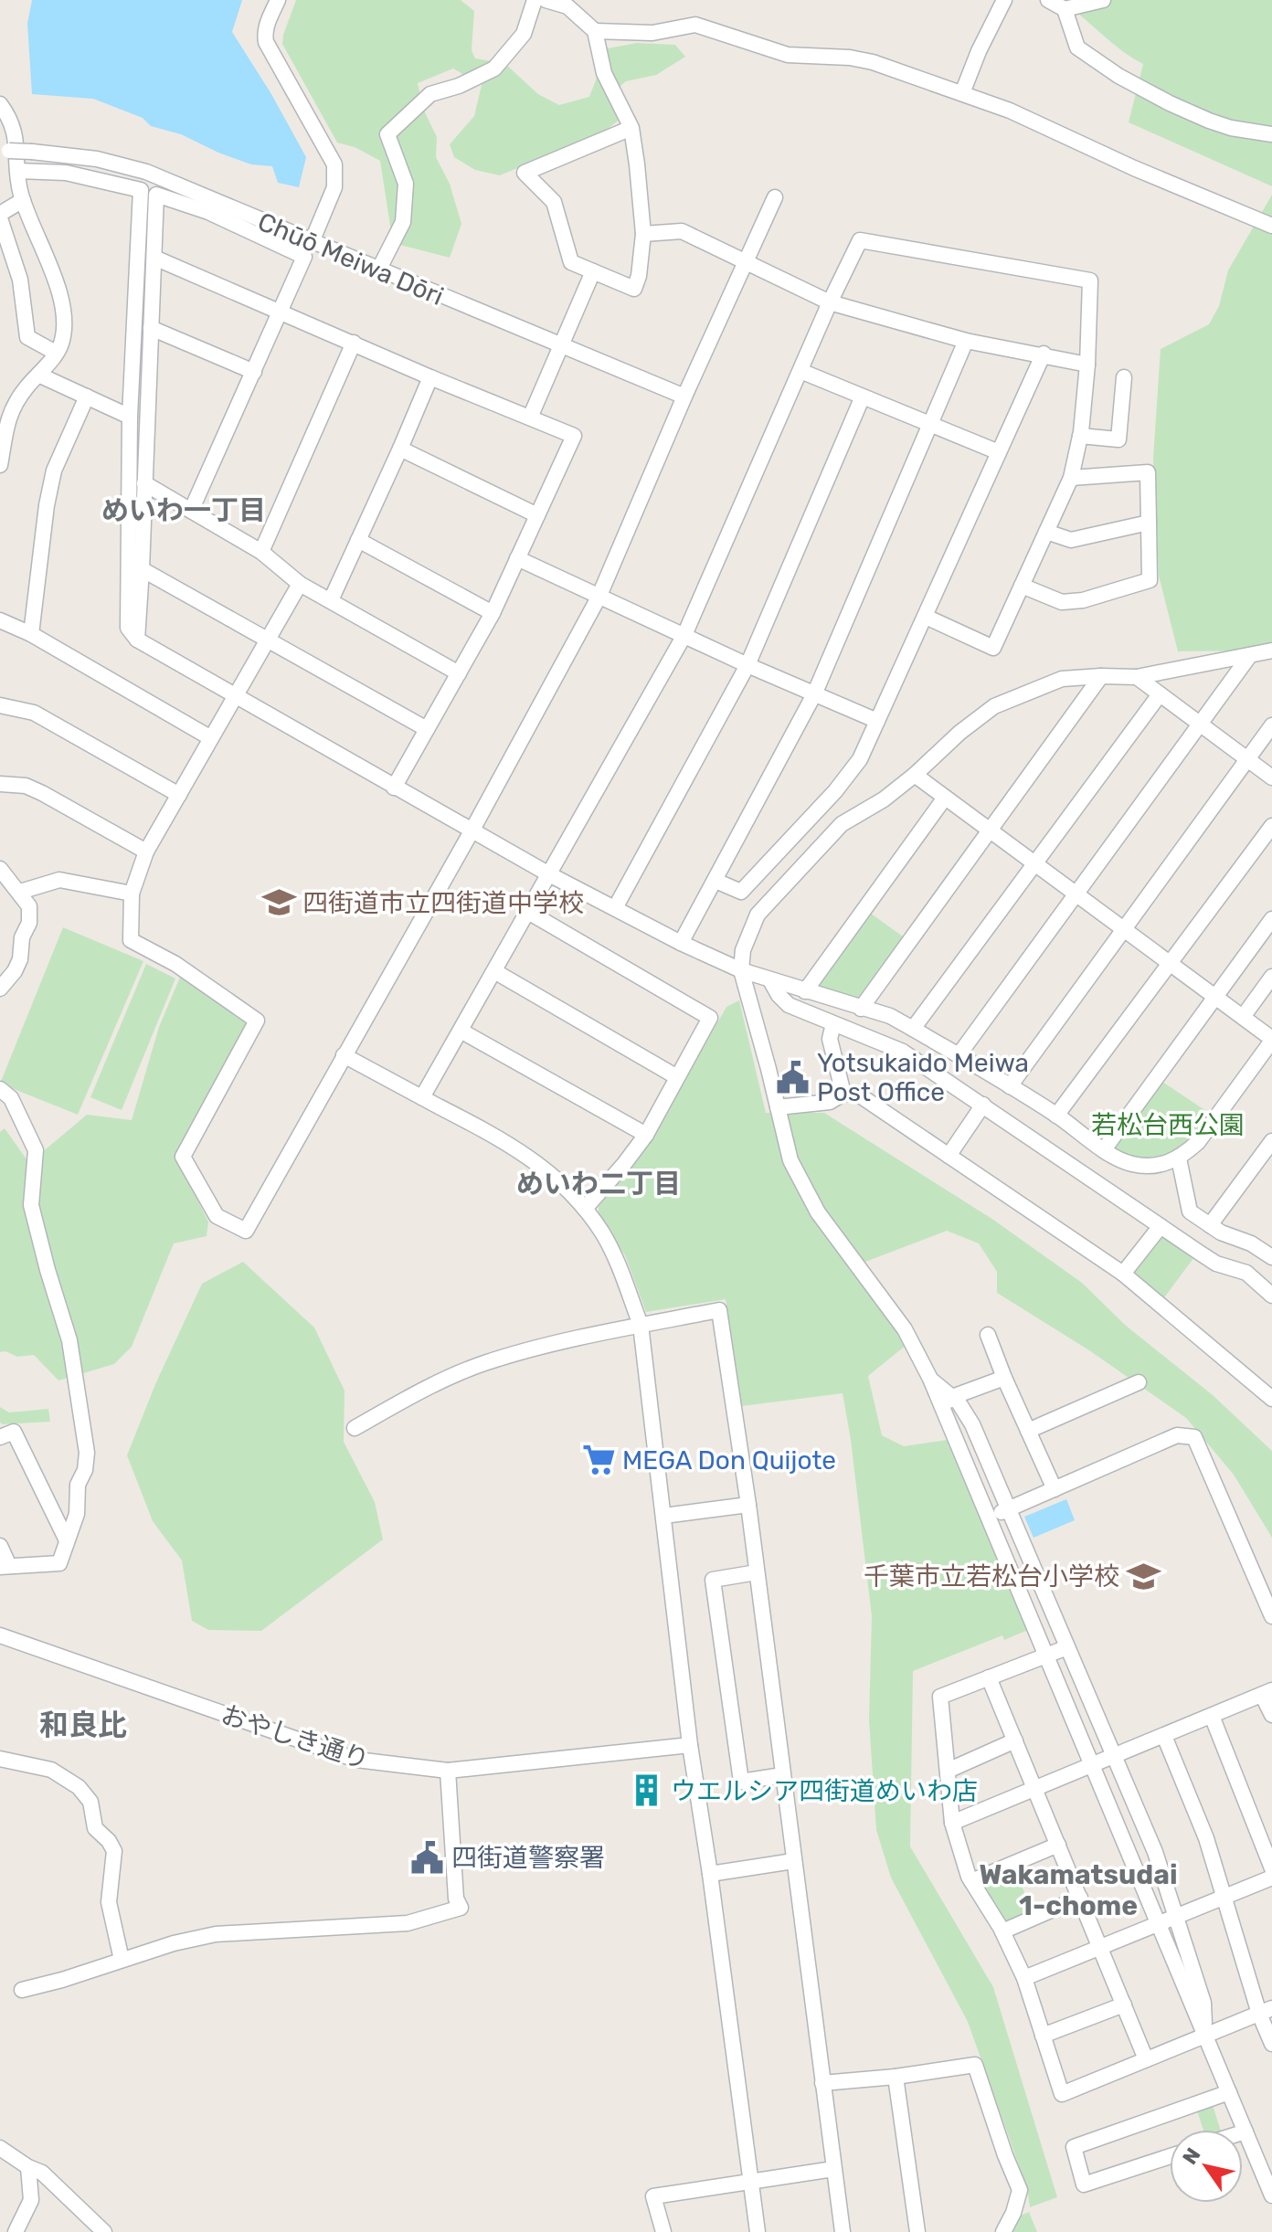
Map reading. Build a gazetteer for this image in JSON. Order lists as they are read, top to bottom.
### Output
{
  "streets": {
    "street": ["Chūō Meiwa Dōri", "おやしき通り"]
  },
  "districts": [
    "めいわ一丁目",
    "めいわ二丁目",
    "和良比",
    "Wakamatsudai 1-chome"
  ],
  "parks": ["若松台西公園"],
  "places": {
    "school or university": ["四街道市立四街道中学校", "千葉市立若松台小学校"],
    "public building": ["Yotsukaido Meiwa Post Office", "四街道警察署"],
    "supermarket": ["MEGA Don Quijote"],
    "building": ["ウエルシア四街道めいわ店"]
  },
  "north": "top left"
}
